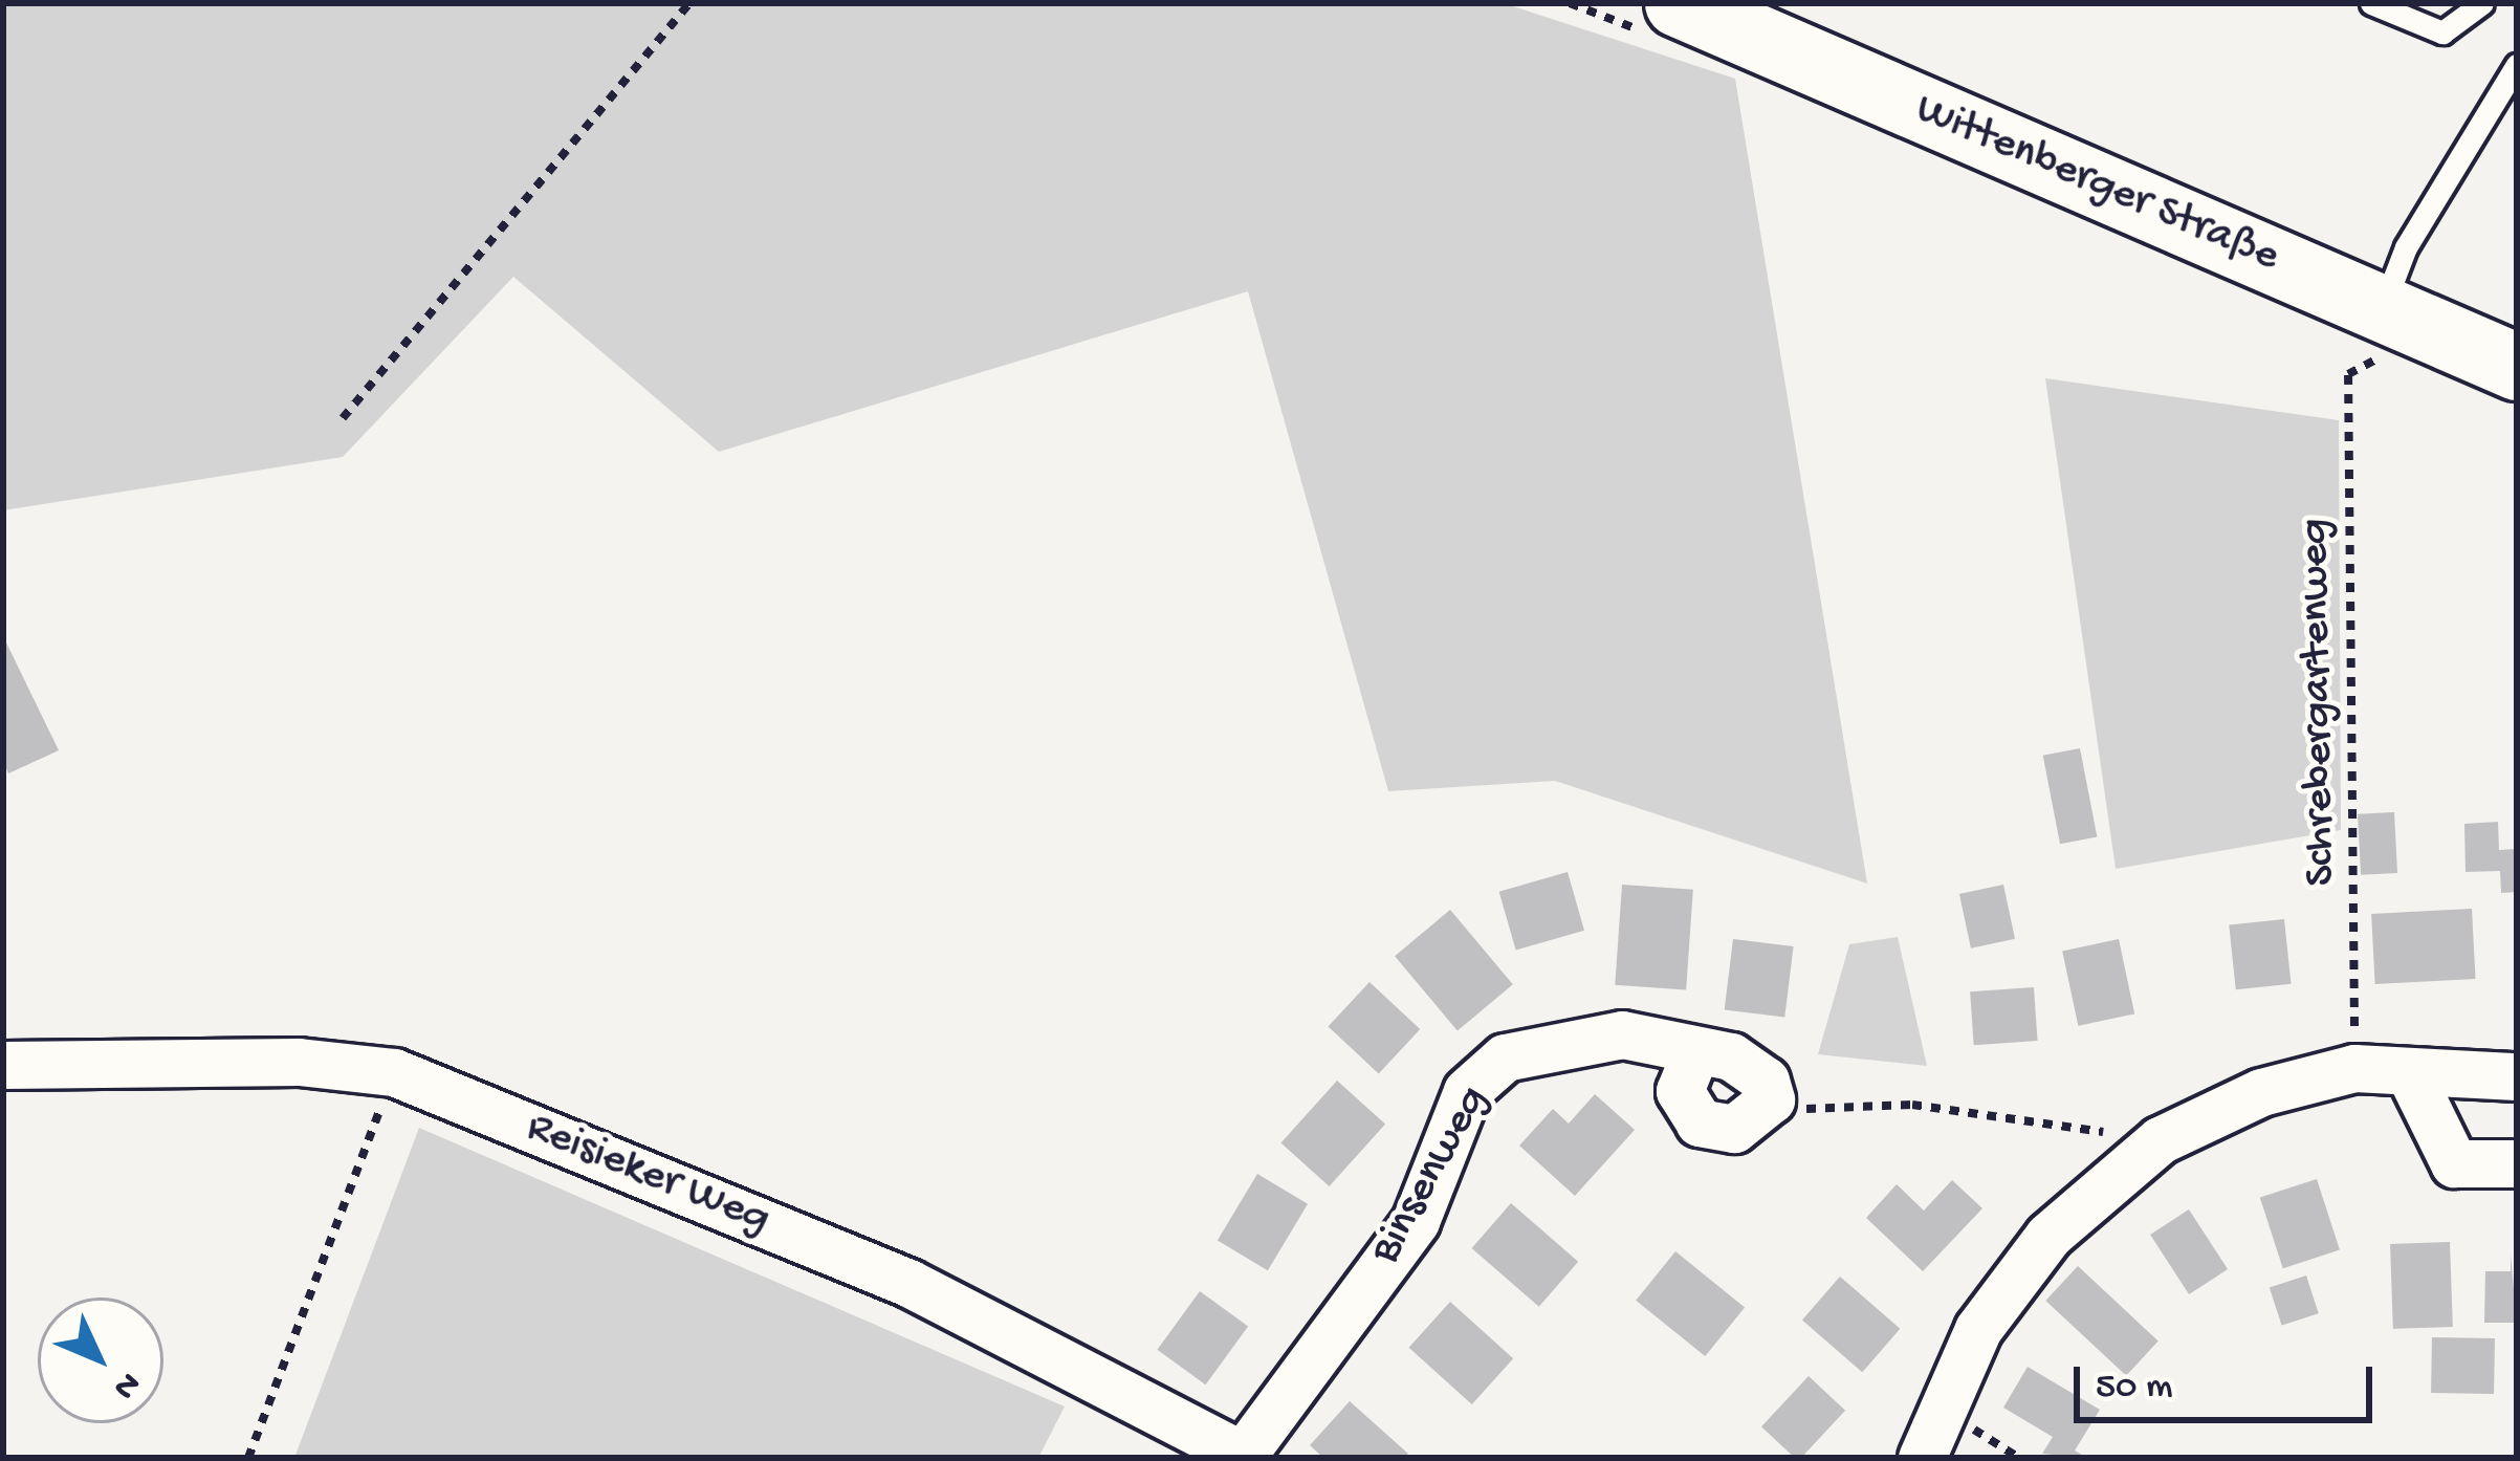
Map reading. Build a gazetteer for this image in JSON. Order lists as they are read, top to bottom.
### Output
{
  "streets": {
    "main road": ["Wittenberger Straße"],
    "street": ["Reisieker Weg", "Binsenweg"],
    "path": ["Schrebergartenweg"]
  },
  "crossings": [
    ["Wittenberger Straße", "Schrebergartenweg"],
    ["Reisieker Weg", "Binsenweg"]
  ],
  "scale_bar": "50 m",
  "north": "bottom right"
}
